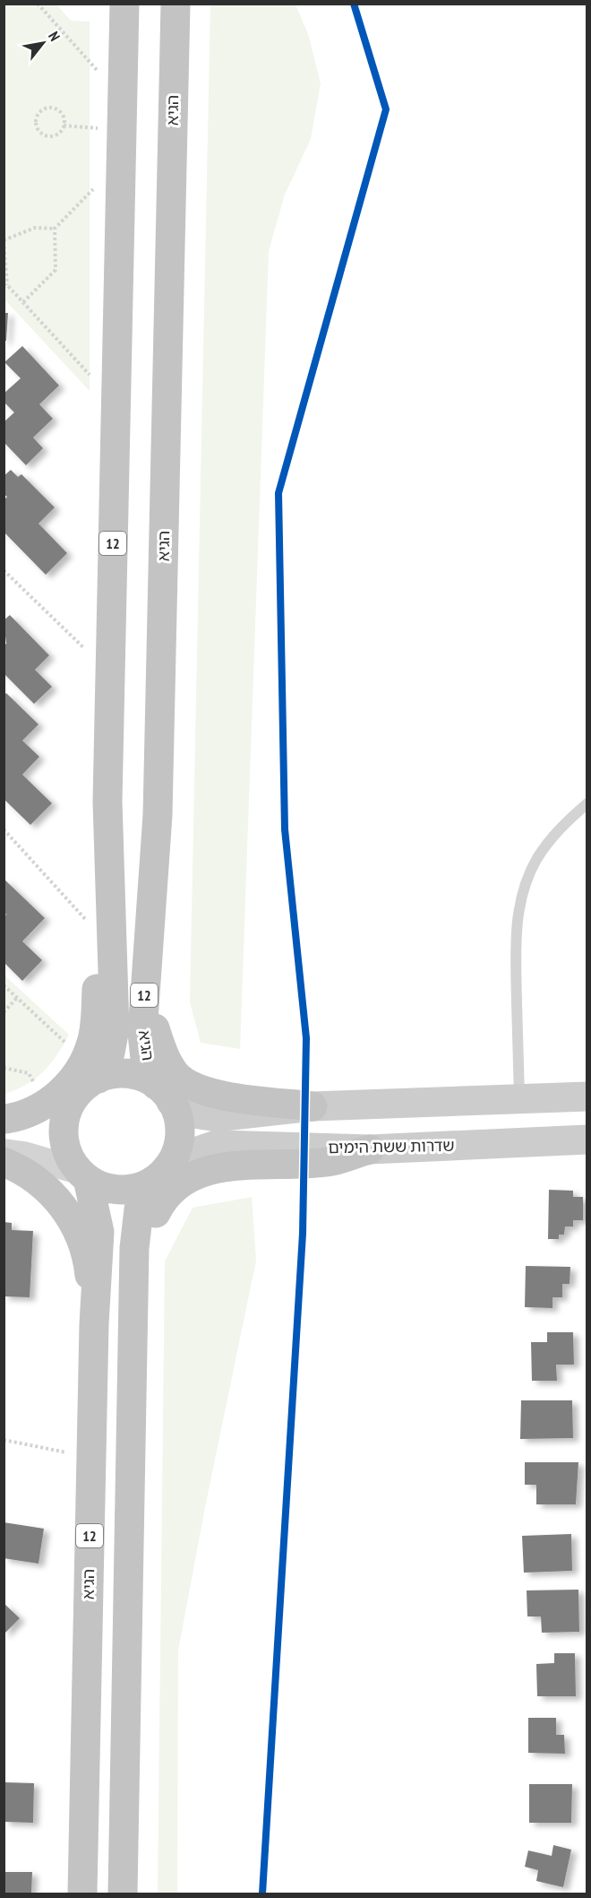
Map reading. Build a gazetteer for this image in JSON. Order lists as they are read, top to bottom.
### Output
{
  "streets": {
    "highway": ["הגיא", "12"],
    "main road": ["שדרות ששת הימים"]
  },
  "crossings": [
    ["הגיא", "12"]
  ],
  "north": "top right"
}
